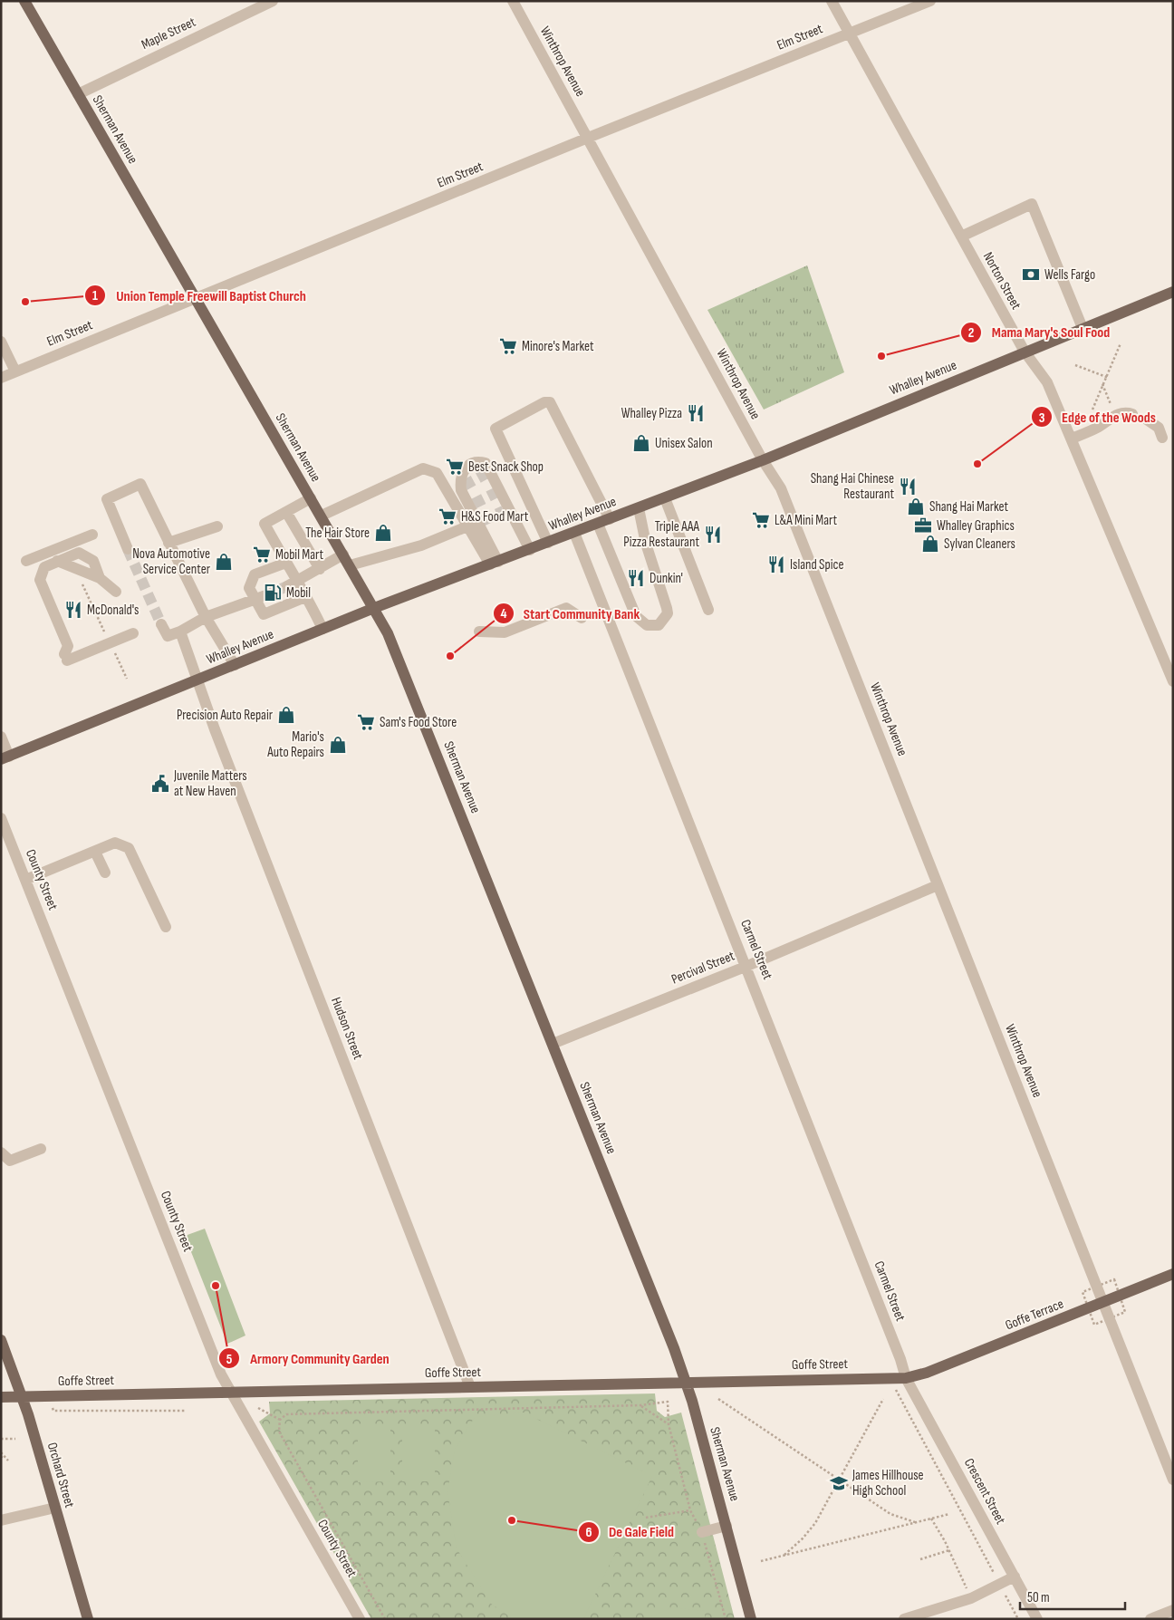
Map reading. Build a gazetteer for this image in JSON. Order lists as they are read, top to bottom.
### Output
{
  "streets": {
    "main road": [
      "Sherman Avenue",
      "Whalley Avenue",
      "Goffe Terrace",
      "Goffe Street",
      "Orchard Street"
    ],
    "street": [
      "Maple Street",
      "Elm Street",
      "Winthrop Avenue",
      "Norton Street",
      "County Street",
      "Carmel Street",
      "Percival Street",
      "Hudson Street",
      "Crescent Street"
    ]
  },
  "crossings": [
    ["Maple Street", "Sherman Avenue"],
    ["Elm Street", "Winthrop Avenue"],
    ["Elm Street", "Sherman Avenue"],
    ["Elm Street", "Norton Street"],
    ["Winthrop Avenue", "Whalley Avenue"],
    ["Winthrop Avenue", "Percival Street"],
    ["Winthrop Avenue", "Goffe Terrace"],
    ["Sherman Avenue", "Whalley Avenue"],
    ["Sherman Avenue", "Percival Street"],
    ["Sherman Avenue", "Goffe Street"],
    ["Norton Street", "Whalley Avenue"],
    ["Whalley Avenue", "Carmel Street"],
    ["Whalley Avenue", "Hudson Street"],
    ["County Street", "Goffe Street"],
    ["Carmel Street", "Percival Street"],
    ["Carmel Street", "Goffe Terrace"],
    ["Carmel Street", "Goffe Street"],
    ["Carmel Street", "Crescent Street"],
    ["Hudson Street", "Goffe Street"],
    ["Goffe Terrace", "Goffe Street"],
    ["Goffe Terrace", "Crescent Street"],
    ["Goffe Street", "Orchard Street"],
    ["Goffe Street", "Crescent Street"]
  ],
  "places": {
    "bank": ["Wells Fargo"],
    "other": [
      "Union Temple Freewill Baptist Church",
      "Mama Mary's Soul Food",
      "Edge of the Woods",
      "Start Community Bank",
      "Armory Community Garden",
      "De Gale Field"
    ],
    "supermarket": [
      "Minore's Market",
      "Best Snack Shop",
      "H&S Food Mart",
      "L&A Mini Mart",
      "Mobil Mart",
      "Sam's Food Store"
    ],
    "restaurant": [
      "Whalley Pizza",
      "Shang Hai Chinese Restaurant",
      "Triple AAA Pizza Restaurant",
      "Island Spice",
      "Dunkin'",
      "McDonald's"
    ],
    "shop": [
      "Unisex Salon",
      "Shang Hai Market",
      "The Hair Store",
      "Sylvan Cleaners",
      "Nova Automotive Service Center",
      "Precision Auto Repair",
      "Mario's Auto Repairs"
    ],
    "office": ["Whalley Graphics"],
    "fuel station": ["Mobil"],
    "public building": ["Juvenile Matters at New Haven"],
    "school or university": ["James Hillhouse High School"]
  },
  "scale_bar": "50 m"
}
